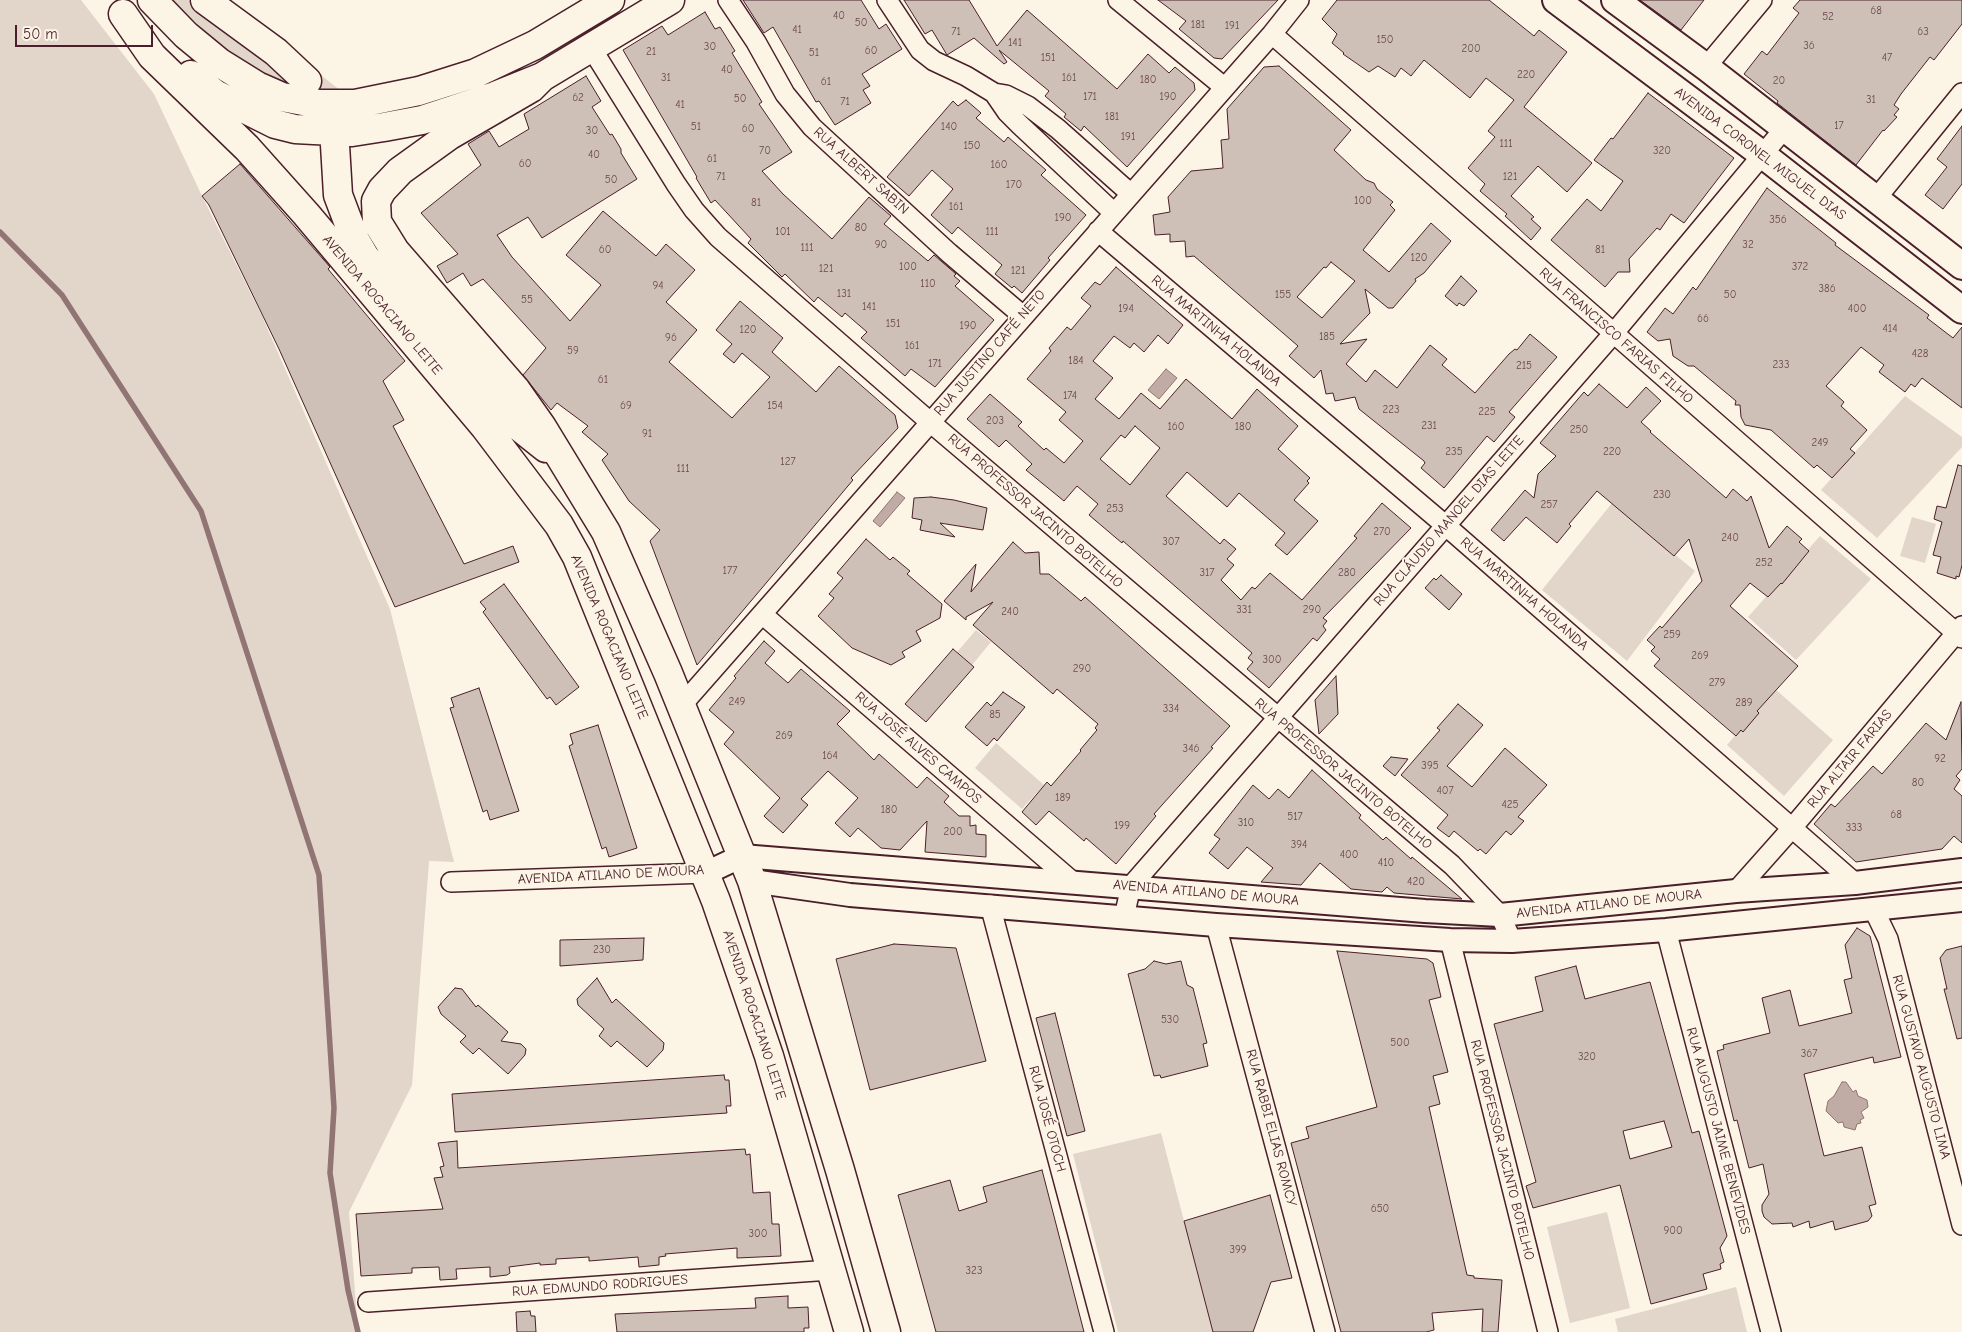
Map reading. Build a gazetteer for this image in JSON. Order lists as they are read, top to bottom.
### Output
{
  "streets": {
    "main road": ["AVENIDA CORONEL MIGUEL DIAS", "AVENIDA ROGACIANO LEITE"],
    "street": [
      "RUA ALBERT SABIN",
      "RUA MARTINHA HOLANDA",
      "RUA FRANCISCO FARIAS FILHO",
      "RUA JUSTINO CAFÉ NETO",
      "RUA PROFESSOR JACINTO BOTELHO",
      "RUA CLÁUDIO MANOEL DIAS LEITE",
      "RUA JOSÉ ALVES CAMPOS",
      "RUA ALTAIR FARIAS",
      "AVENIDA ATILANO DE MOURA",
      "RUA GUSTAVO AUGUSTO LIMA",
      "RUA JOSÉ OTOCH",
      "RUA RABBI ELIAS ROMCY",
      "RUA AUGUSTO JAIME BENEVIDES",
      "RUA EDMUNDO RODRIGUES"
    ]
  },
  "crossings": [
    ["AVENIDA CORONEL MIGUEL DIAS", "RUA CLÁUDIO MANOEL DIAS LEITE"],
    ["RUA ALBERT SABIN", "RUA JUSTINO CAFÉ NETO"],
    ["AVENIDA ROGACIANO LEITE", "AVENIDA ATILANO DE MOURA"],
    ["AVENIDA ROGACIANO LEITE", "RUA EDMUNDO RODRIGUES"],
    ["RUA MARTINHA HOLANDA", "RUA JUSTINO CAFÉ NETO"],
    ["RUA MARTINHA HOLANDA", "RUA CLÁUDIO MANOEL DIAS LEITE"],
    ["RUA MARTINHA HOLANDA", "RUA ALTAIR FARIAS"],
    ["RUA MARTINHA HOLANDA", "AVENIDA ATILANO DE MOURA"],
    ["RUA FRANCISCO FARIAS FILHO", "RUA JUSTINO CAFÉ NETO"],
    ["RUA FRANCISCO FARIAS FILHO", "RUA CLÁUDIO MANOEL DIAS LEITE"],
    ["RUA FRANCISCO FARIAS FILHO", "RUA ALTAIR FARIAS"],
    ["RUA JUSTINO CAFÉ NETO", "RUA PROFESSOR JACINTO BOTELHO"],
    ["RUA JUSTINO CAFÉ NETO", "RUA JOSÉ ALVES CAMPOS"],
    ["RUA PROFESSOR JACINTO BOTELHO", "RUA CLÁUDIO MANOEL DIAS LEITE"],
    ["RUA PROFESSOR JACINTO BOTELHO", "AVENIDA ATILANO DE MOURA"],
    ["RUA CLÁUDIO MANOEL DIAS LEITE", "AVENIDA ATILANO DE MOURA"],
    ["RUA JOSÉ ALVES CAMPOS", "AVENIDA ATILANO DE MOURA"],
    ["RUA ALTAIR FARIAS", "AVENIDA ATILANO DE MOURA"],
    ["AVENIDA ATILANO DE MOURA", "RUA GUSTAVO AUGUSTO LIMA"],
    ["AVENIDA ATILANO DE MOURA", "RUA JOSÉ OTOCH"],
    ["AVENIDA ATILANO DE MOURA", "RUA RABBI ELIAS ROMCY"],
    ["AVENIDA ATILANO DE MOURA", "RUA AUGUSTO JAIME BENEVIDES"]
  ],
  "house_numbers": [
    "68",
    "40",
    "52",
    "50",
    "181",
    "191",
    "41",
    "71",
    "63",
    "150",
    "141",
    "36",
    "30",
    "200",
    "60",
    "21",
    "51",
    "151",
    "47",
    "40",
    "220",
    "31",
    "161",
    "180",
    "20",
    "61",
    "171",
    "190",
    "62",
    "50",
    "31",
    "71",
    "41",
    "181",
    "17",
    "51",
    "140",
    "60",
    "30",
    "191",
    "111",
    "150",
    "70",
    "320",
    "40",
    "61",
    "60",
    "160",
    "71",
    "121",
    "50",
    "170",
    "100",
    "81",
    "161",
    "190",
    "356",
    "80",
    "101",
    "111",
    "90",
    "32",
    "111",
    "60",
    "81",
    "120",
    "100",
    "372",
    "121",
    "121",
    "110",
    "94",
    "386",
    "131",
    "155",
    "50",
    "55",
    "141",
    "194",
    "400",
    "66",
    "151",
    "190",
    "414",
    "120",
    "185",
    "96",
    "161",
    "59",
    "428",
    "184",
    "171",
    "233",
    "215",
    "61",
    "174",
    "69",
    "154",
    "223",
    "225",
    "203",
    "231",
    "160",
    "180",
    "250",
    "91",
    "249",
    "235",
    "220",
    "127",
    "111",
    "230",
    "257",
    "253",
    "270",
    "240",
    "307",
    "252",
    "177",
    "317",
    "280",
    "331",
    "290",
    "240",
    "259",
    "269",
    "300",
    "290",
    "279",
    "249",
    "289",
    "334",
    "85",
    "269",
    "346",
    "164",
    "92",
    "395",
    "80",
    "407",
    "189",
    "425",
    "180",
    "68",
    "517",
    "310",
    "199",
    "333",
    "200",
    "394",
    "400",
    "410",
    "420",
    "230",
    "530",
    "500",
    "367",
    "320",
    "650",
    "900",
    "300",
    "399",
    "323"
  ],
  "scale_bar": "50 m"
}
